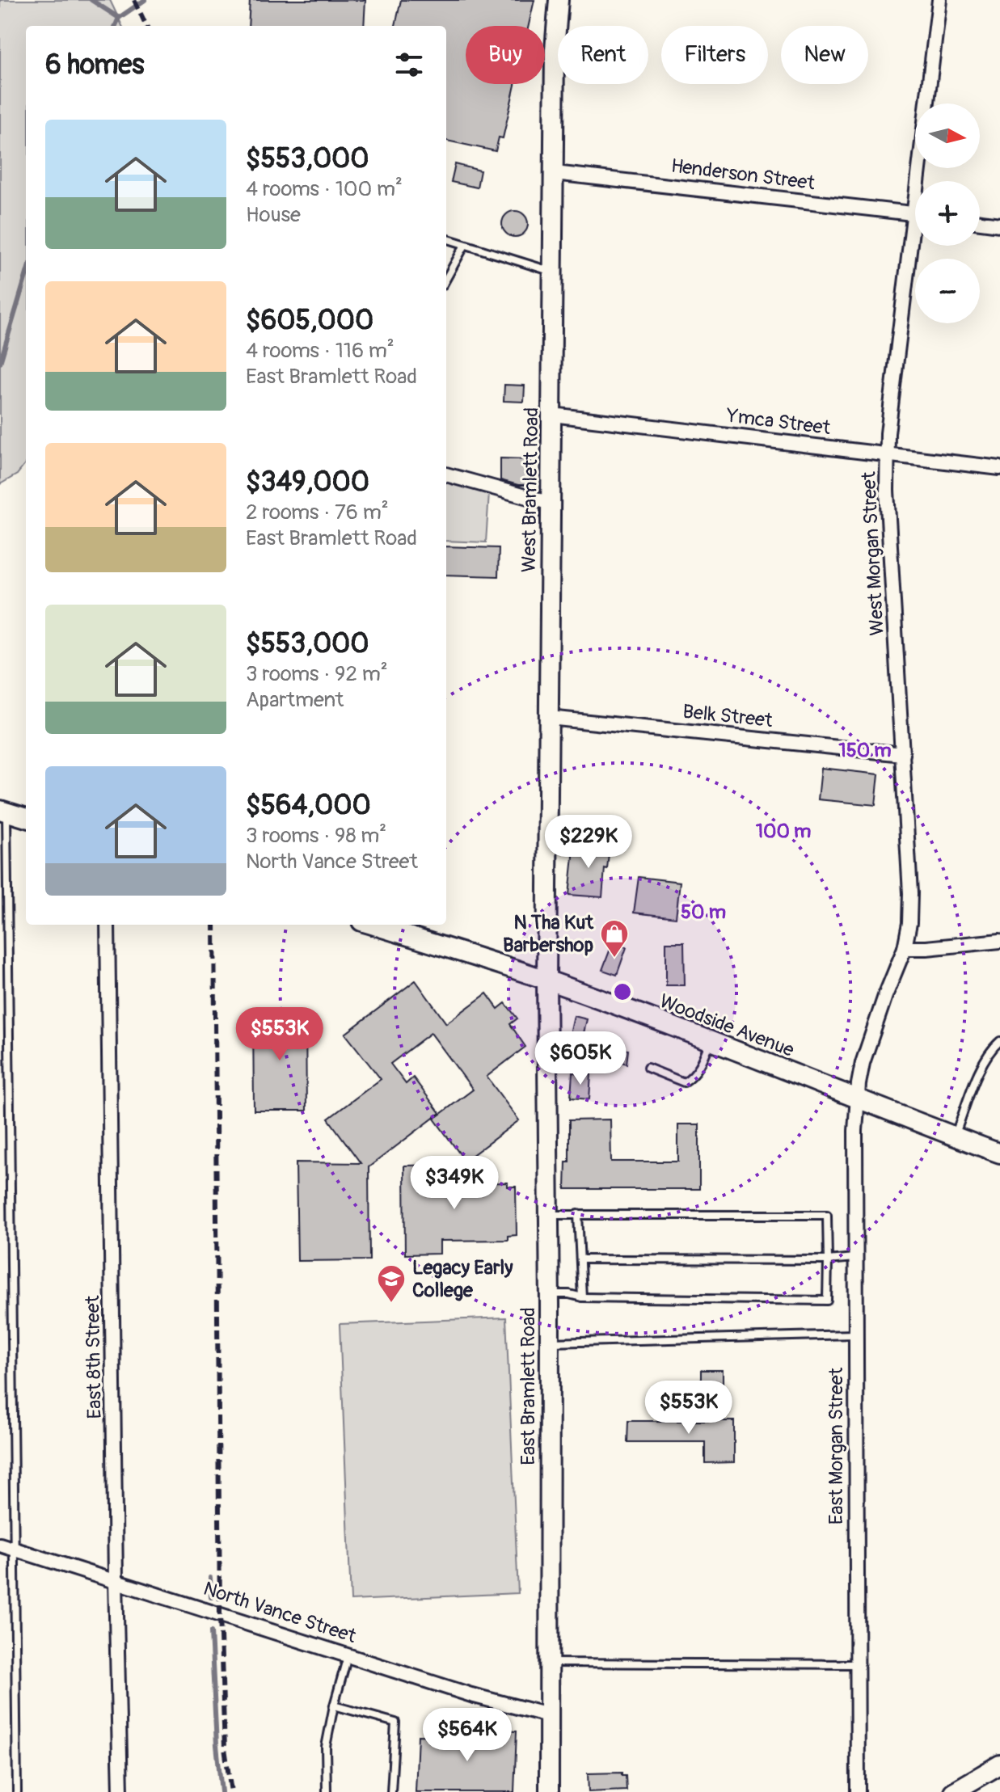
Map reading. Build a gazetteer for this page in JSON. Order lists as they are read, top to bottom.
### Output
{
  "streets": {
    "street": [
      "Henderson Street",
      "Ymca Street",
      "West Bramlett Road",
      "West Morgan Street",
      "Belk Street",
      "Woodside Avenue",
      "East 8th Street",
      "East Bramlett Road",
      "East Morgan Street",
      "North Vance Street"
    ]
  },
  "crossings": [
    ["Henderson Street", "West Bramlett Road"],
    ["Ymca Street", "West Bramlett Road"],
    ["Ymca Street", "West Morgan Street"],
    ["West Bramlett Road", "Belk Street"],
    ["West Bramlett Road", "Woodside Avenue"],
    ["West Bramlett Road", "East Bramlett Road"],
    ["West Morgan Street", "Belk Street"],
    ["West Morgan Street", "Woodside Avenue"],
    ["West Morgan Street", "East Morgan Street"],
    ["Woodside Avenue", "East Bramlett Road"],
    ["Woodside Avenue", "East Morgan Street"],
    ["East 8th Street", "North Vance Street"],
    ["East Bramlett Road", "North Vance Street"]
  ],
  "places": {
    "shop": ["N Tha Kut Barbershop"],
    "school or university": ["Legacy Early College"]
  },
  "north": "right",
  "page": {
    "chip": [
      "Buy",
      "Rent",
      "Filters",
      "New"
    ],
    "heading": "6 homes",
    "map_buttons": ["+", "−"],
    "list": [
      {
        "name": "$553,000",
        "note": "4 rooms · 100 m² · House"
      },
      {
        "name": "$605,000",
        "note": "4 rooms · 116 m² · East Bramlett Road"
      },
      {
        "name": "$349,000",
        "note": "2 rooms · 76 m² · East Bramlett Road"
      },
      {
        "name": "$553,000",
        "note": "3 rooms · 92 m² · Apartment"
      },
      {
        "name": "$564,000",
        "note": "3 rooms · 98 m² · North Vance Street"
      }
    ],
    "price": [
      "$229K",
      "$553K",
      "$605K",
      "$349K",
      "$553K",
      "$564K"
    ]
  },
  "rings": ["150 m", "100 m", "50 m"]
}
